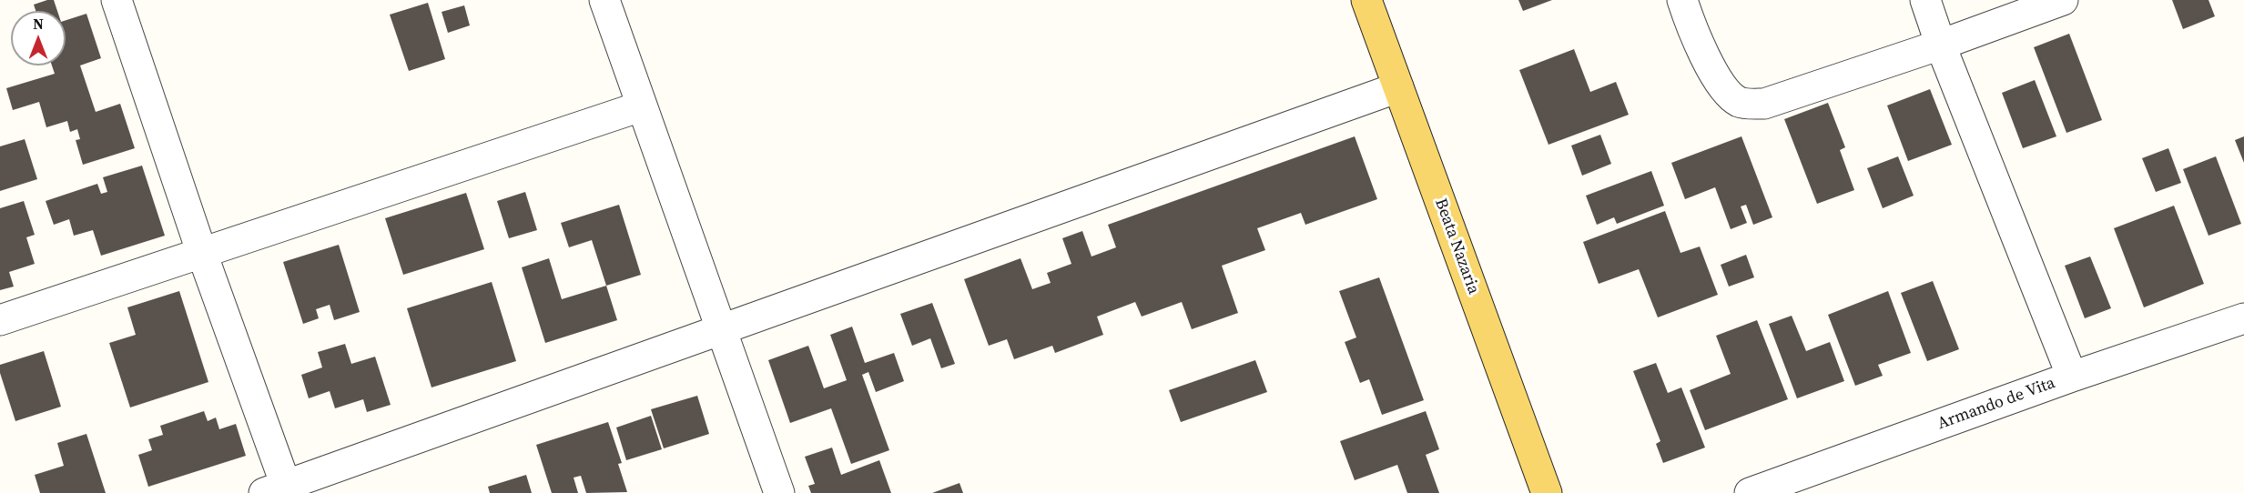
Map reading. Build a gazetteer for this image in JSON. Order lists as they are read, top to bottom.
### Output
{
  "streets": {
    "main road": ["Beata Nazaria"],
    "street": ["Armando de Vita"]
  },
  "north": "top"
}
